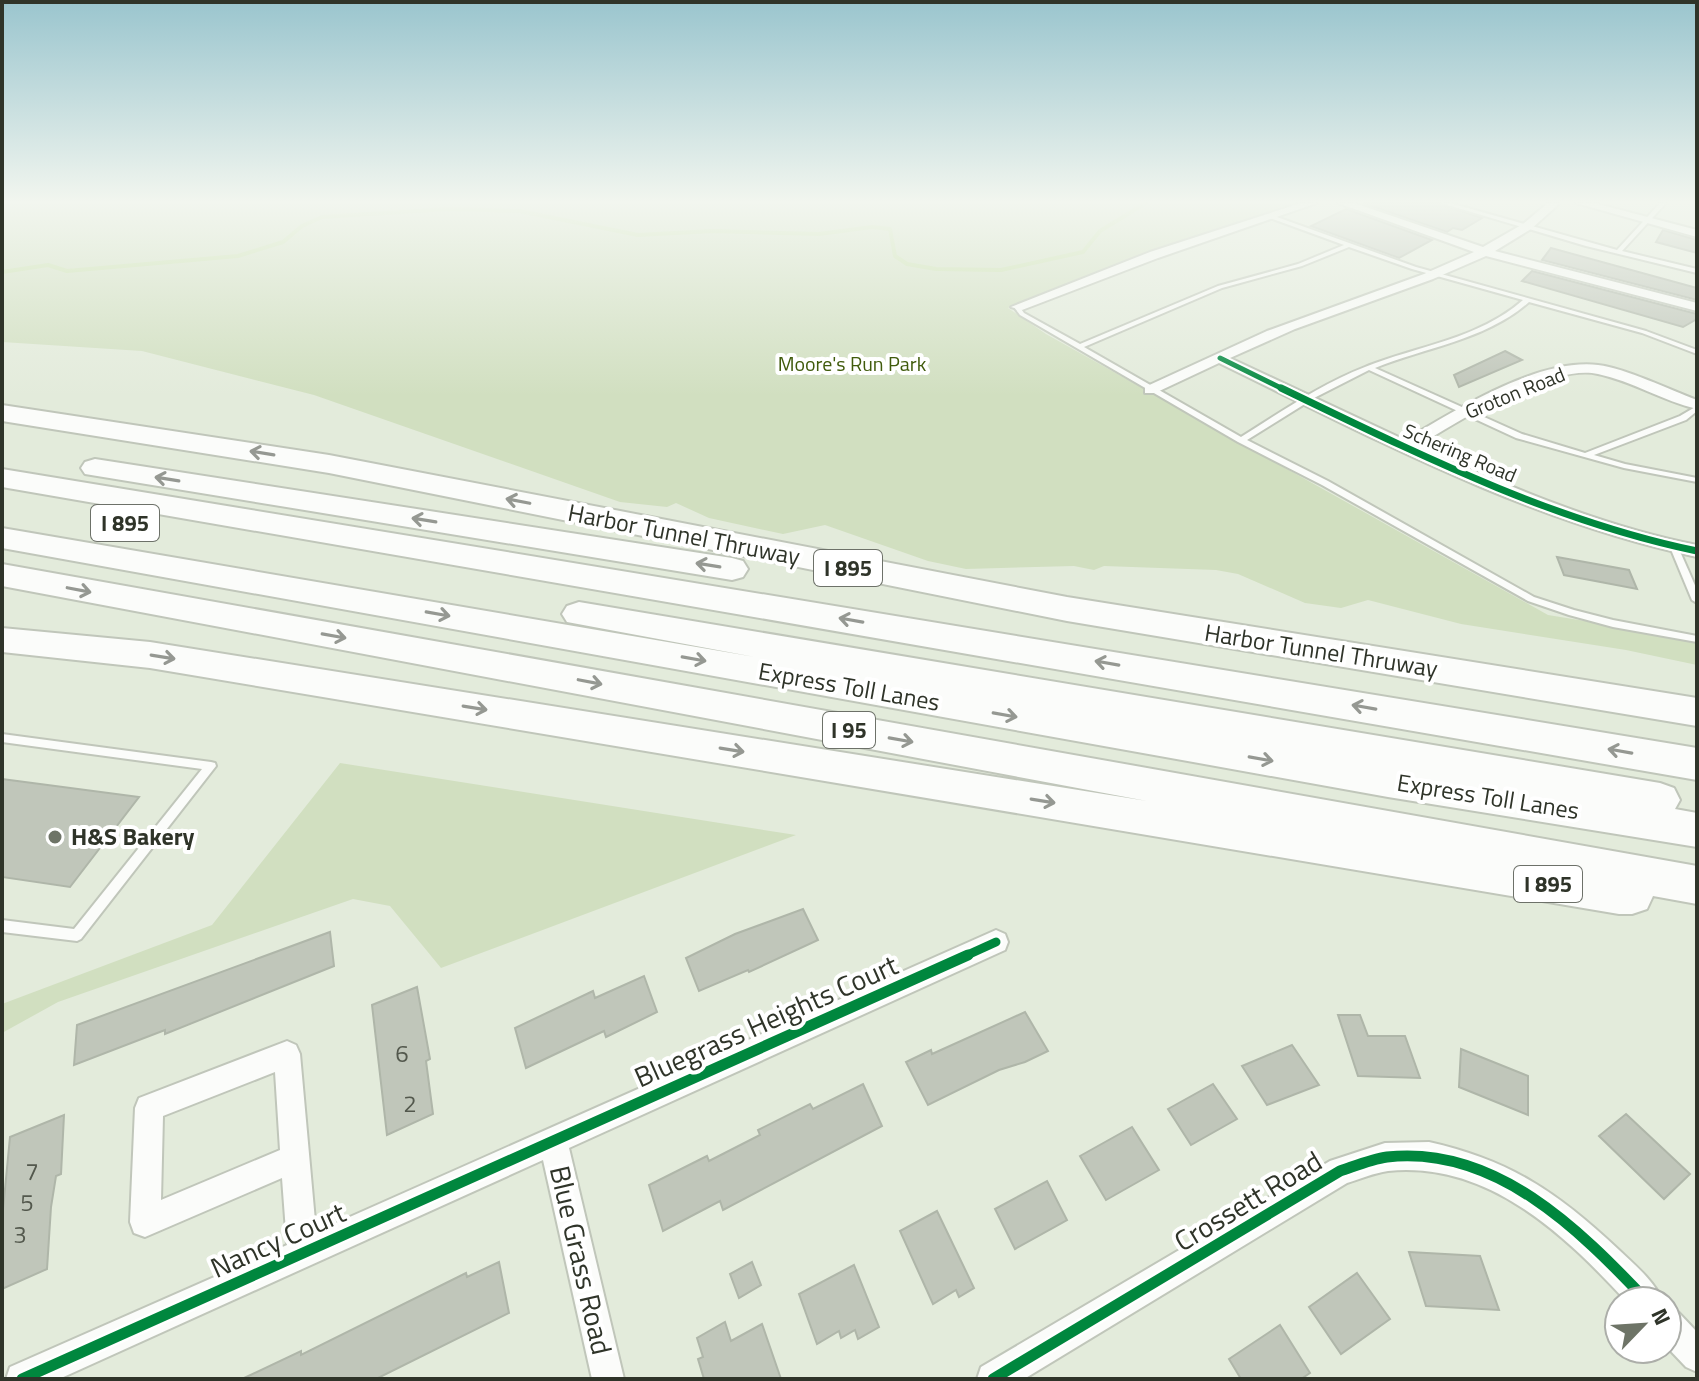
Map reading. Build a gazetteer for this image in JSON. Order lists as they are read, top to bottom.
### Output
{
  "streets": {
    "highway": [
      "I 895",
      "Harbor Tunnel Thruway",
      "Express Toll Lanes",
      "I 95"
    ],
    "street": [
      "Groton Road",
      "Schering Road",
      "Bluegrass Heights Court",
      "Crossett Road",
      "Nancy Court",
      "Blue Grass Road"
    ]
  },
  "crossings": [
    ["Groton Road", "Schering Road"],
    ["Bluegrass Heights Court", "Nancy Court"],
    ["Bluegrass Heights Court", "Blue Grass Road"],
    ["Nancy Court", "Blue Grass Road"]
  ],
  "parks": ["Moore's Run Park"],
  "places": ["H&S Bakery"],
  "house_numbers": [
    "6",
    "2",
    "7",
    "5",
    "3"
  ],
  "north": "top right"
}
